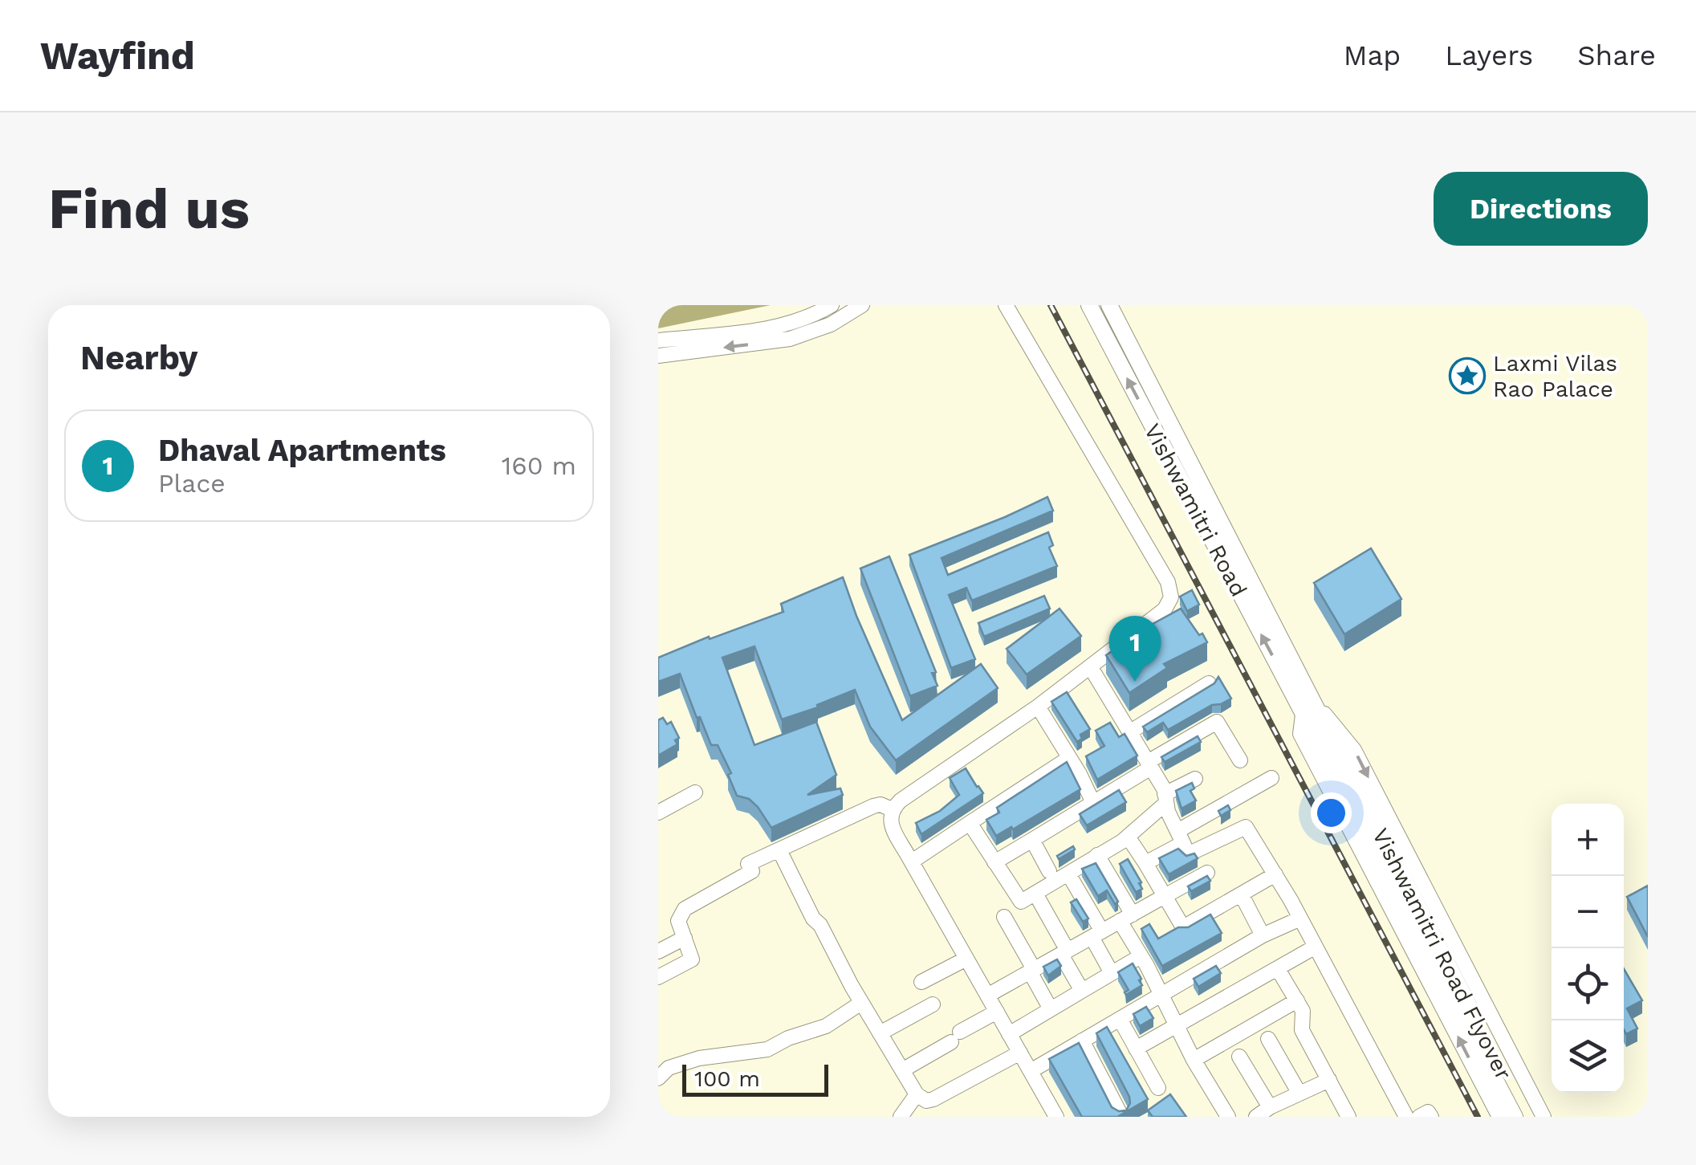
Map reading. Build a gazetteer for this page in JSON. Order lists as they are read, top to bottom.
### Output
{
  "streets": {
    "main road": ["Vishwamitri Road", "Vishwamitri Road Flyover"]
  },
  "crossings": [
    ["Vishwamitri Road", "Vishwamitri Road Flyover"]
  ],
  "places": {
    "place": ["Laxmi Vilas Rao Palace"]
  },
  "scale_bar": "100 m",
  "page": {
    "header": "Wayfind",
    "nav": ["Map", "Layers", "Share"],
    "buttons": "Directions",
    "title": "Find us",
    "heading": "Nearby",
    "list": [
      {
        "mark": "1",
        "name": "Dhaval Apartments",
        "note": "Place",
        "value": "160 m"
      }
    ],
    "pins": "1",
    "map_buttons": ["+", "−"],
    "scale": "100 m"
  }
}
